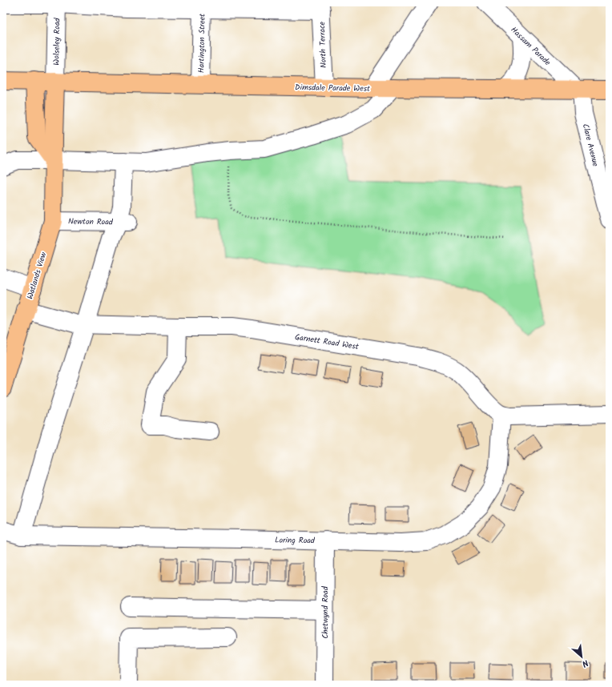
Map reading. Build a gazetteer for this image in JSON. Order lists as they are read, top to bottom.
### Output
{
  "streets": {
    "main road": ["Dimsdale Parade West", "Watlands View"],
    "street": [
      "Wolseley Road",
      "Hartington Street",
      "North Terrace",
      "Hassam Parade",
      "Clare Avenue",
      "Newton Road",
      "Garnett Road West",
      "Loring Road",
      "Chetwynd Road"
    ]
  },
  "crossings": [
    ["Wolseley Road", "Dimsdale Parade West"],
    ["Wolseley Road", "Watlands View"],
    ["Hartington Street", "Dimsdale Parade West"],
    ["North Terrace", "Dimsdale Parade West"],
    ["Hassam Parade", "Dimsdale Parade West"],
    ["Hassam Parade", "Clare Avenue"],
    ["Dimsdale Parade West", "Clare Avenue"],
    ["Dimsdale Parade West", "Watlands View"],
    ["Newton Road", "Watlands View"],
    ["Watlands View", "Garnett Road West"],
    ["Garnett Road West", "Loring Road"],
    ["Loring Road", "Chetwynd Road"]
  ],
  "north": "bottom right"
}
